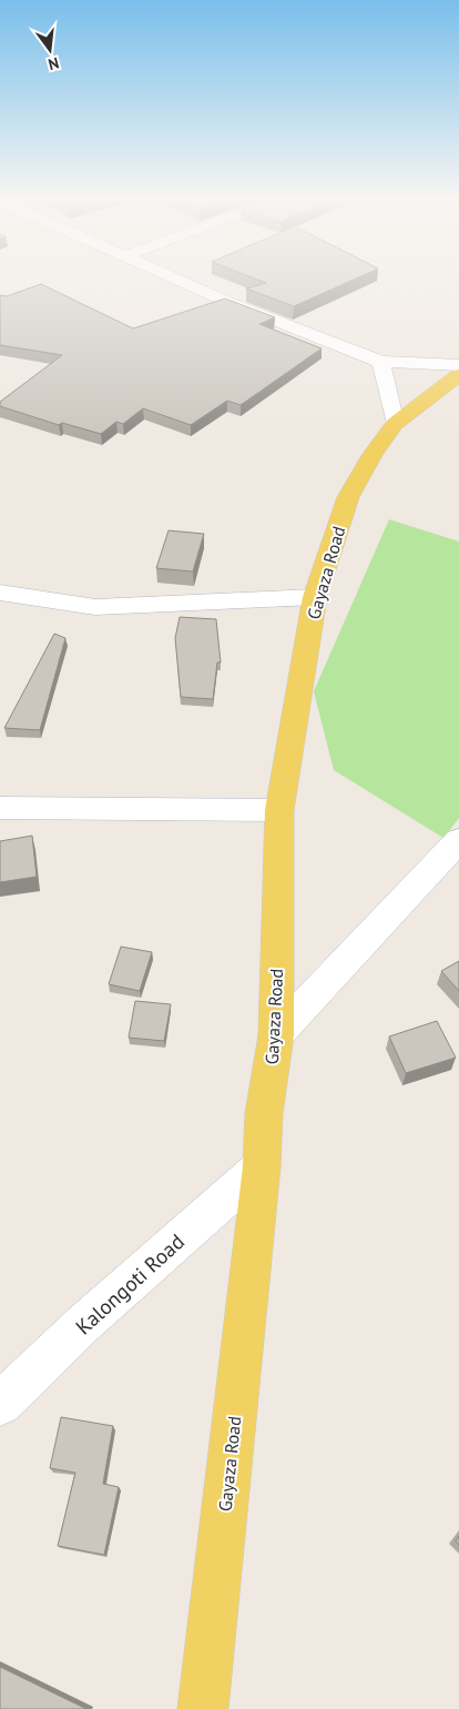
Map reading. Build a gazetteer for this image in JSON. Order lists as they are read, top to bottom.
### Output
{
  "streets": {
    "main road": ["Gayaza Road"],
    "street": ["Kalongoti Road"]
  },
  "crossings": [
    ["Gayaza Road", "Kalongoti Road"]
  ],
  "north": "bottom"
}
